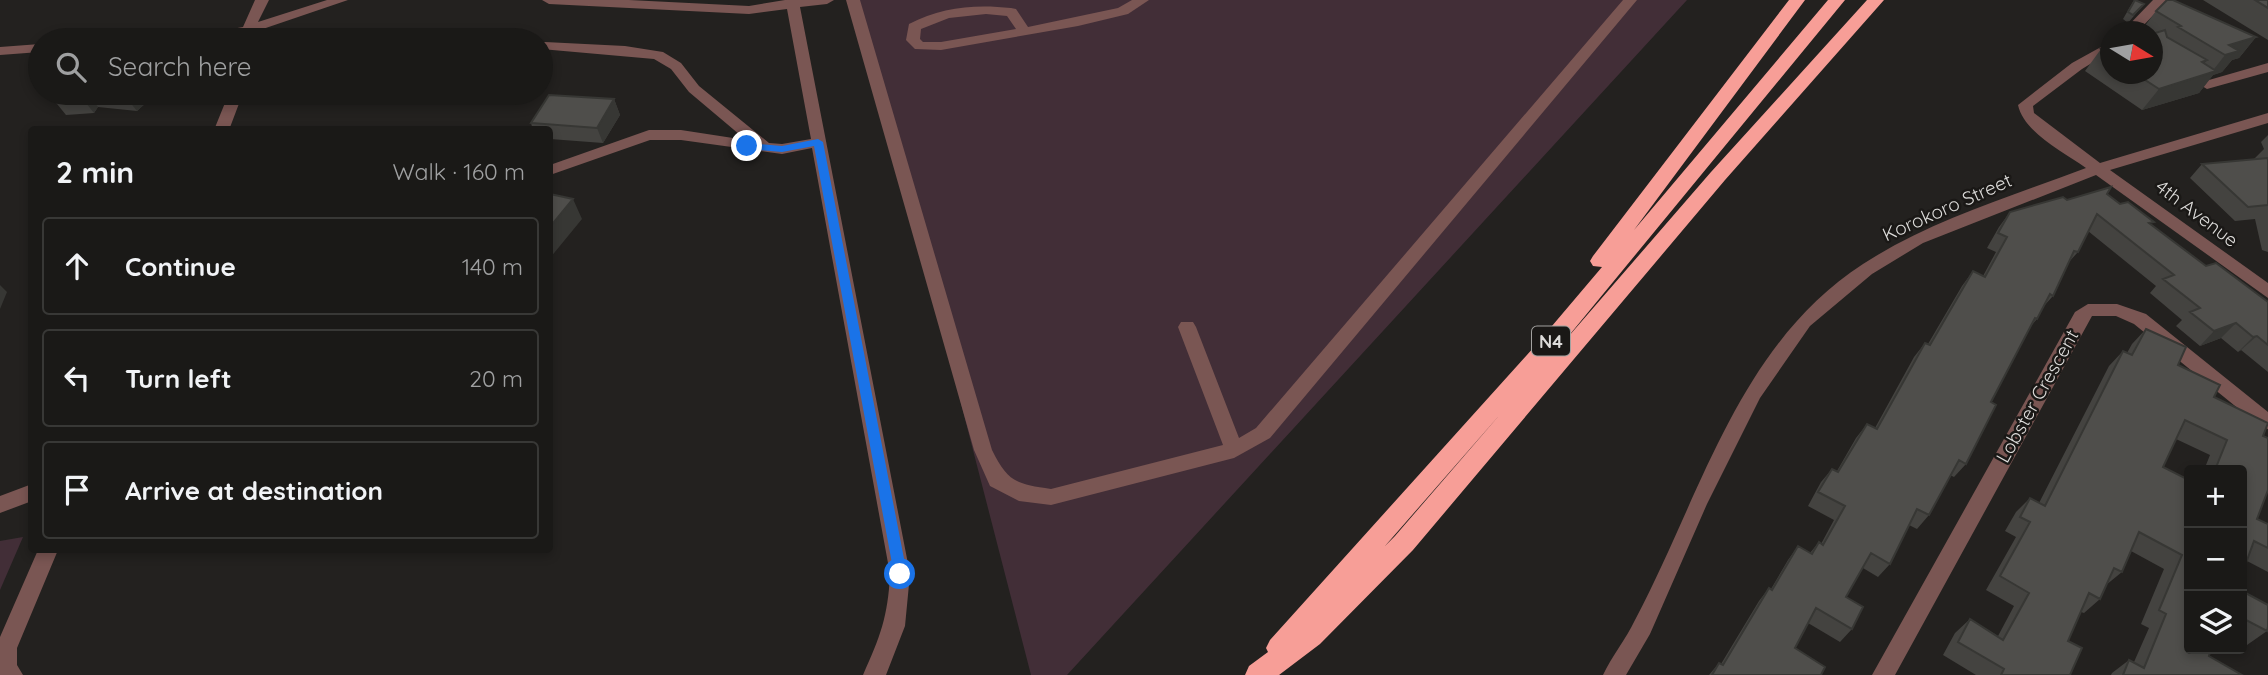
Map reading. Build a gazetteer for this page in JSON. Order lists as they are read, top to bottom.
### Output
{
  "streets": {
    "highway": ["N4"],
    "street": ["Korokoro Street", "4th Avenue", "Lobster Crescent"]
  },
  "crossings": [
    ["Korokoro Street", "4th Avenue"]
  ],
  "north": "right",
  "page": {
    "search": "Search here",
    "heading": ["2 min", "Walk · 160 m"],
    "list": [
      ["Continue", "140 m"],
      ["Turn left", "20 m"],
      "Arrive at destination"
    ],
    "map_buttons": ["+", "−"]
  }
}
